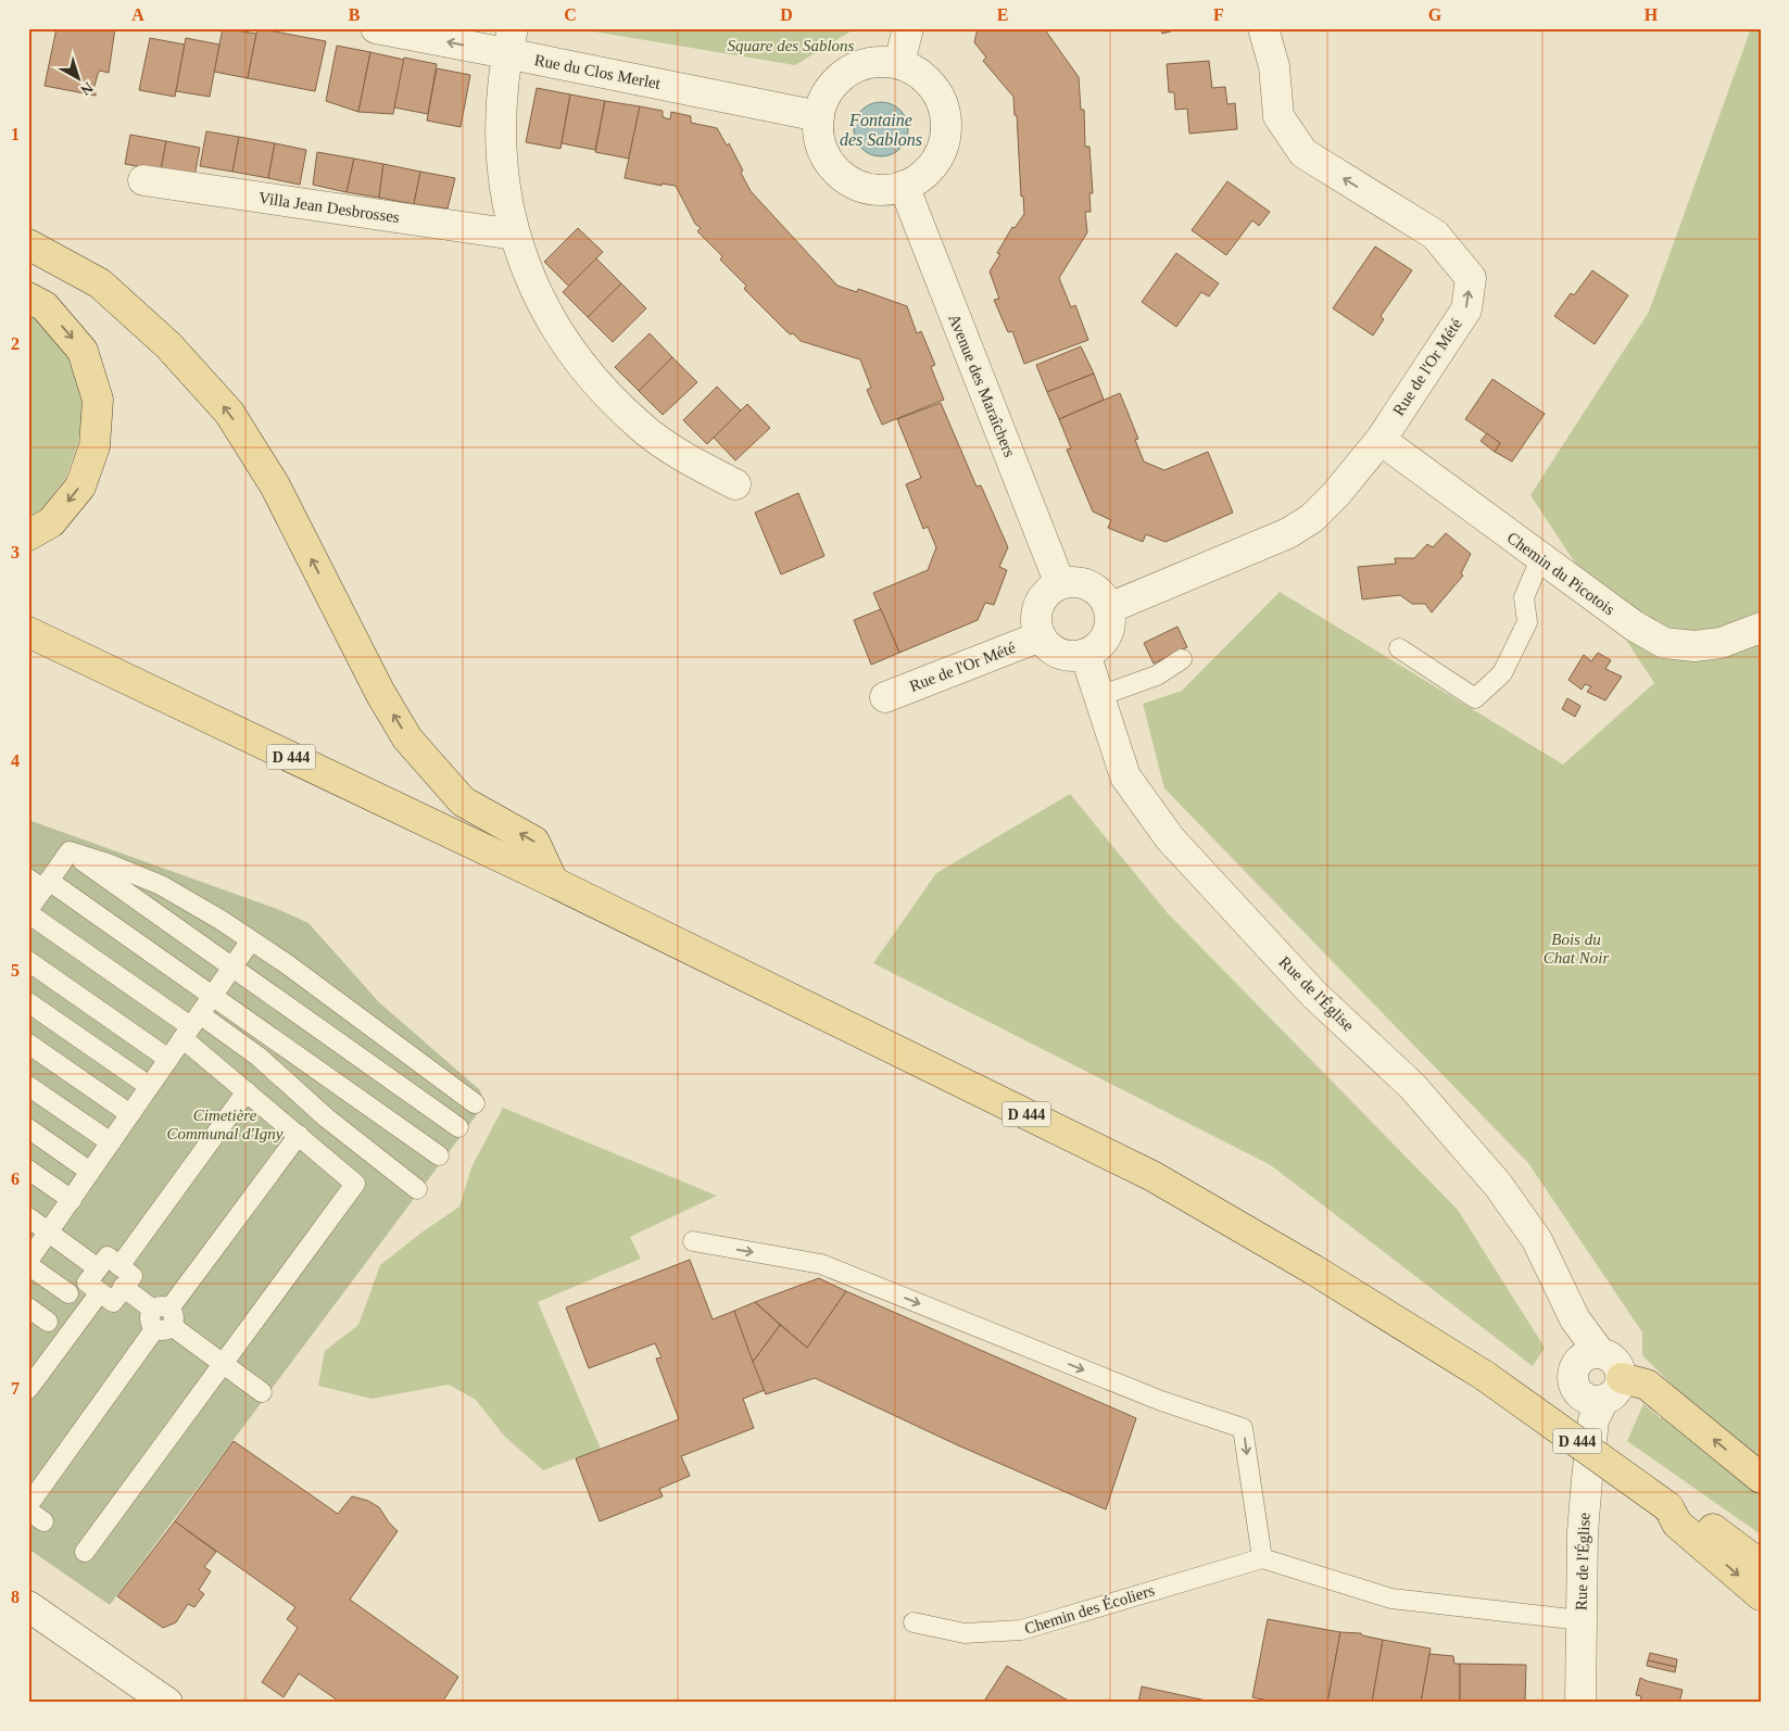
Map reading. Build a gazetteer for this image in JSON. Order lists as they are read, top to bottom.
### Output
{
  "streets": {
    "main road": ["D 444"],
    "street": [
      "Rue du Clos Merlet",
      "Villa Jean Desbrosses",
      "Rue de l'Or Mété",
      "Avenue des Maraîchers",
      "Chemin du Picotois",
      "Rue de l'Église"
    ],
    "lane": ["Chemin des Écoliers"]
  },
  "crossings": [
    ["Rue du Clos Merlet", "Avenue des Maraîchers"],
    ["Rue de l'Or Mété", "Avenue des Maraîchers"],
    ["Rue de l'Or Mété", "Chemin du Picotois"],
    ["Rue de l'Or Mété", "Rue de l'Église"],
    ["Avenue des Maraîchers", "Rue de l'Église"]
  ],
  "one_way": ["Rue de l'Or Mété"],
  "water": ["Fontaine des Sablons"],
  "parks": ["Square des Sablons", "Bois du Chat Noir", "Cimetière Communal d'Igny"],
  "north": "bottom right",
  "grid": {
    "columns": [
      "A",
      "B",
      "C",
      "D",
      "E",
      "F",
      "G",
      "H"
    ],
    "rows": [
      "1",
      "2",
      "3",
      "4",
      "5",
      "6",
      "7",
      "8"
    ]
  }
}
